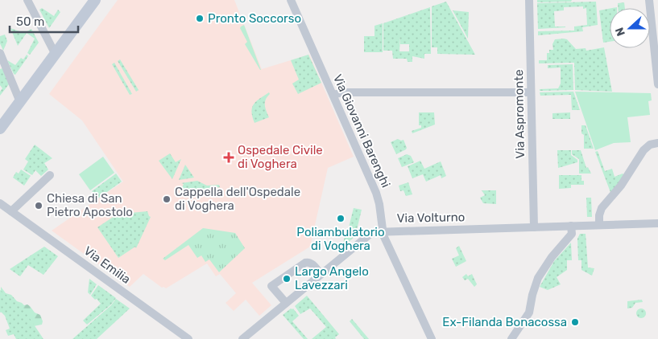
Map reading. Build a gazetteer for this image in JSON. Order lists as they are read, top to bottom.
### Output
{
  "streets": {
    "street": [
      "Via Aspromonte",
      "Via Giovanni Barenghi",
      "Via Volturno",
      "Via Emilia"
    ]
  },
  "crossings": [
    ["Via Aspromonte", "Via Volturno"],
    ["Via Giovanni Barenghi", "Via Volturno"]
  ],
  "places": {
    "other": [
      "Pronto Soccorso",
      "Cappella dell'Ospedale di Voghera",
      "Chiesa di San Pietro Apostolo",
      "Poliambulatorio di Voghera",
      "Largo Angelo Lavezzari",
      "Ex-Filanda Bonacossa"
    ],
    "health": ["Ospedale Civile di Voghera"]
  },
  "scale_bar": "50 m",
  "north": "left"
}
